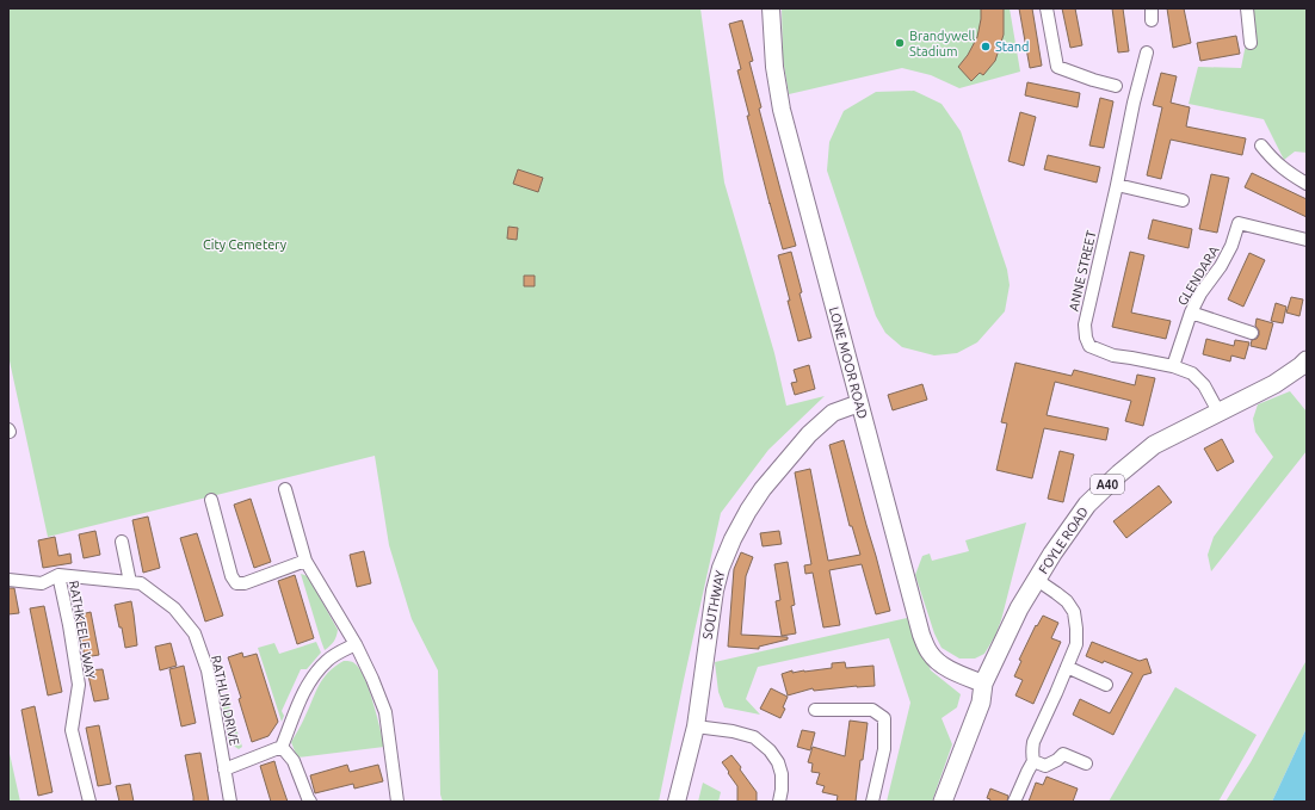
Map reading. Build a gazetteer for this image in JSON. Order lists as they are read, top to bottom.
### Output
{
  "streets": {
    "main road": [
      "LONE MOOR ROAD",
      "A40",
      "FOYLE ROAD",
      "SOUTHWAY"
    ],
    "street": [
      "ANNE STREET",
      "GLENDARA",
      "RATHKEELE WAY",
      "RATHLIN DRIVE"
    ]
  },
  "crossings": [
    ["ANNE STREET", "GLENDARA"],
    ["ANNE STREET", "FOYLE ROAD"],
    ["LONE MOOR ROAD", "A40"],
    ["LONE MOOR ROAD", "FOYLE ROAD"],
    ["LONE MOOR ROAD", "SOUTHWAY"],
    ["A40", "FOYLE ROAD"],
    ["RATHKEELE WAY", "RATHLIN DRIVE"]
  ],
  "parks": ["City Cemetery"],
  "places": ["Brandywell Stadium", "Stand"]
}
